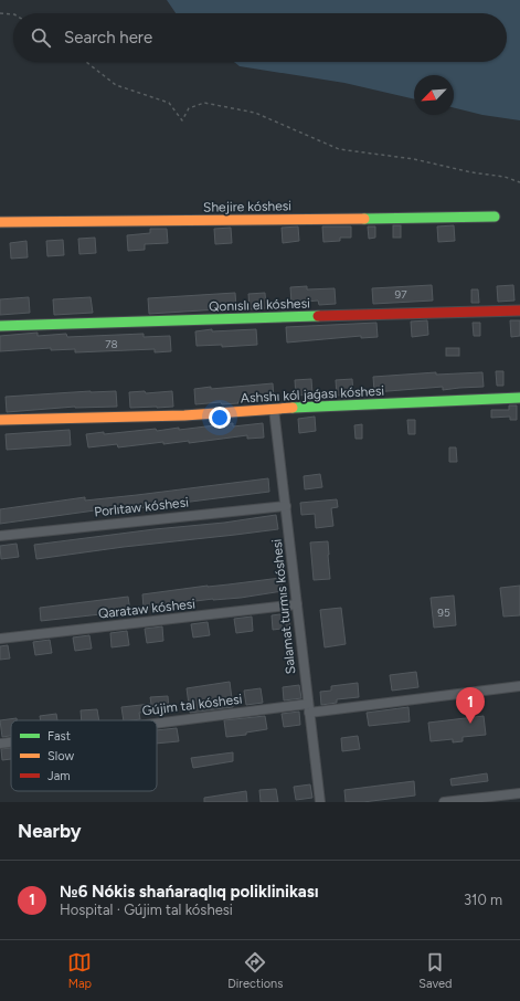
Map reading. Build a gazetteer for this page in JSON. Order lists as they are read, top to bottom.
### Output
{
  "streets": {
    "street": [
      "Shejire kóshesi",
      "Qonıslı el kóshesi",
      "Ashshı kól jaǵası kóshesi",
      "Porlıtaw kóshesi",
      "Salamat turmıs kóshesi",
      "Qarataw kóshesi",
      "Gújim tal kóshesi"
    ]
  },
  "crossings": [
    ["Ashshı kól jaǵası kóshesi", "Salamat turmıs kóshesi"],
    ["Porlıtaw kóshesi", "Salamat turmıs kóshesi"],
    ["Salamat turmıs kóshesi", "Qarataw kóshesi"],
    ["Salamat turmıs kóshesi", "Gújim tal kóshesi"]
  ],
  "house_numbers": ["97", "78", "95"],
  "legend": ["Fast", "Slow", "Jam"],
  "north": "bottom left",
  "page": {
    "search": "Search here",
    "pins": "1",
    "heading": "Nearby",
    "list": [
      {
        "mark": "1",
        "name": "№6 Nókis shańaraqlıq poliklinikası",
        "note": "Hospital · Gújim tal kóshesi",
        "value": "310 m"
      }
    ],
    "nav": ["Map", "Directions", "Saved"]
  }
}
